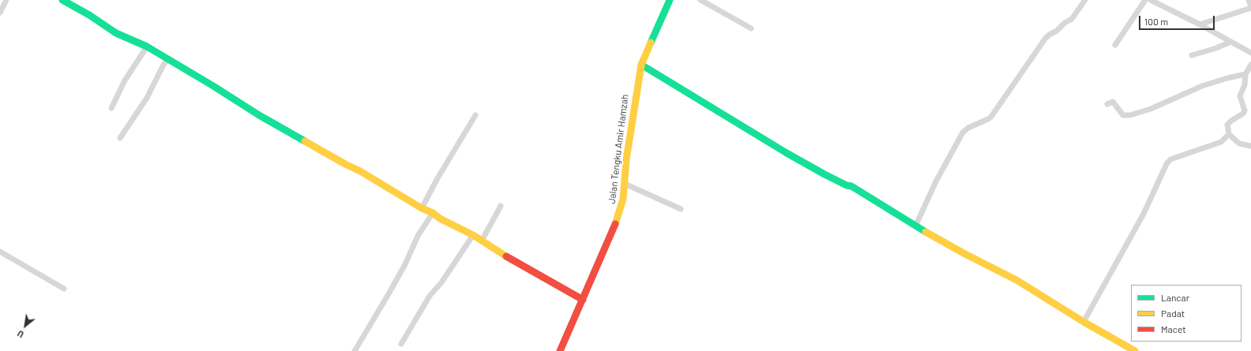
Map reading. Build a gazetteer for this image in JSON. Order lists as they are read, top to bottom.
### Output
{
  "streets": {
    "main road": ["Jalan Tengku Amir Hamzah"]
  },
  "legend": ["Lancar", "Padat", "Macet"],
  "scale_bar": "100 m",
  "north": "bottom left"
}
